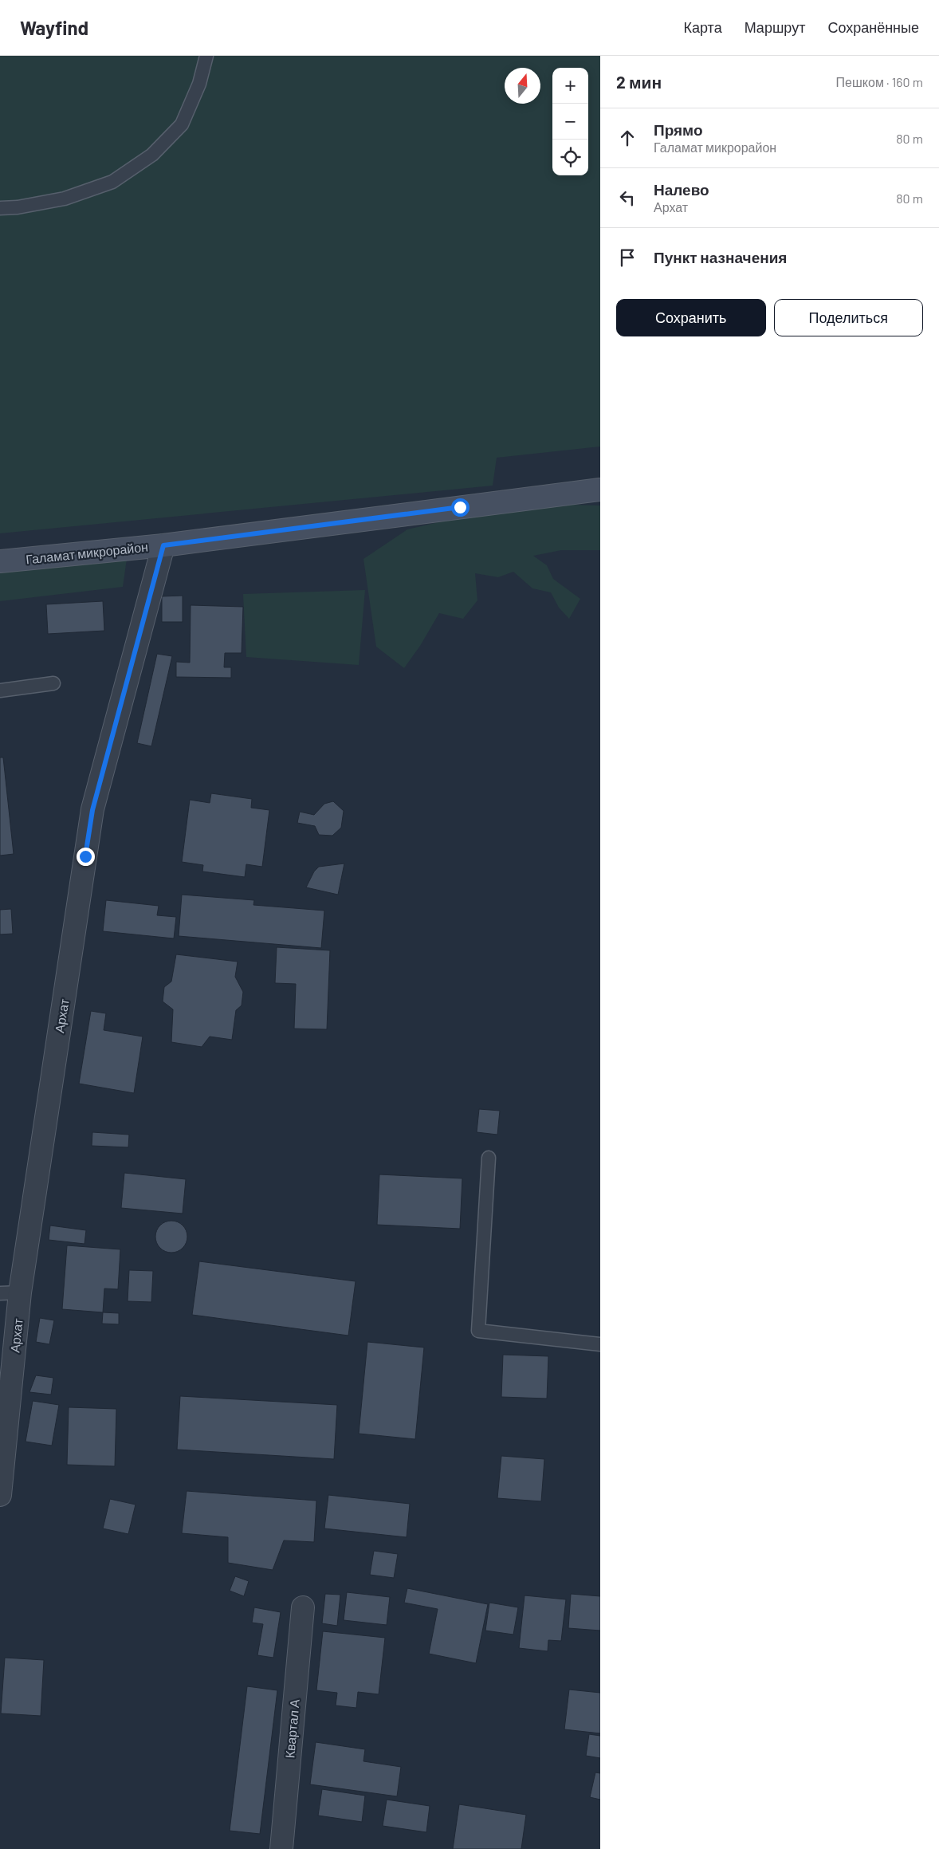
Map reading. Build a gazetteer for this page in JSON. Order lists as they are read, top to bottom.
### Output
{
  "streets": {
    "street": ["Галамат микрорайон", "Архат", "Квартал А"]
  },
  "crossings": [
    ["Галамат микрорайон", "Архат"]
  ],
  "north": "top",
  "page": {
    "header": "Wayfind",
    "nav": ["Карта", "Маршрут", "Сохранённые"],
    "heading": ["2 мин", "Пешком · 160 m"],
    "map_buttons": ["+", "−"],
    "list": [
      ["Прямо", "Галамат микрорайон", "80 m"],
      ["Налево", "Архат", "80 m"],
      "Пункт назначения"
    ],
    "buttons": ["Сохранить", "Поделиться"]
  }
}
